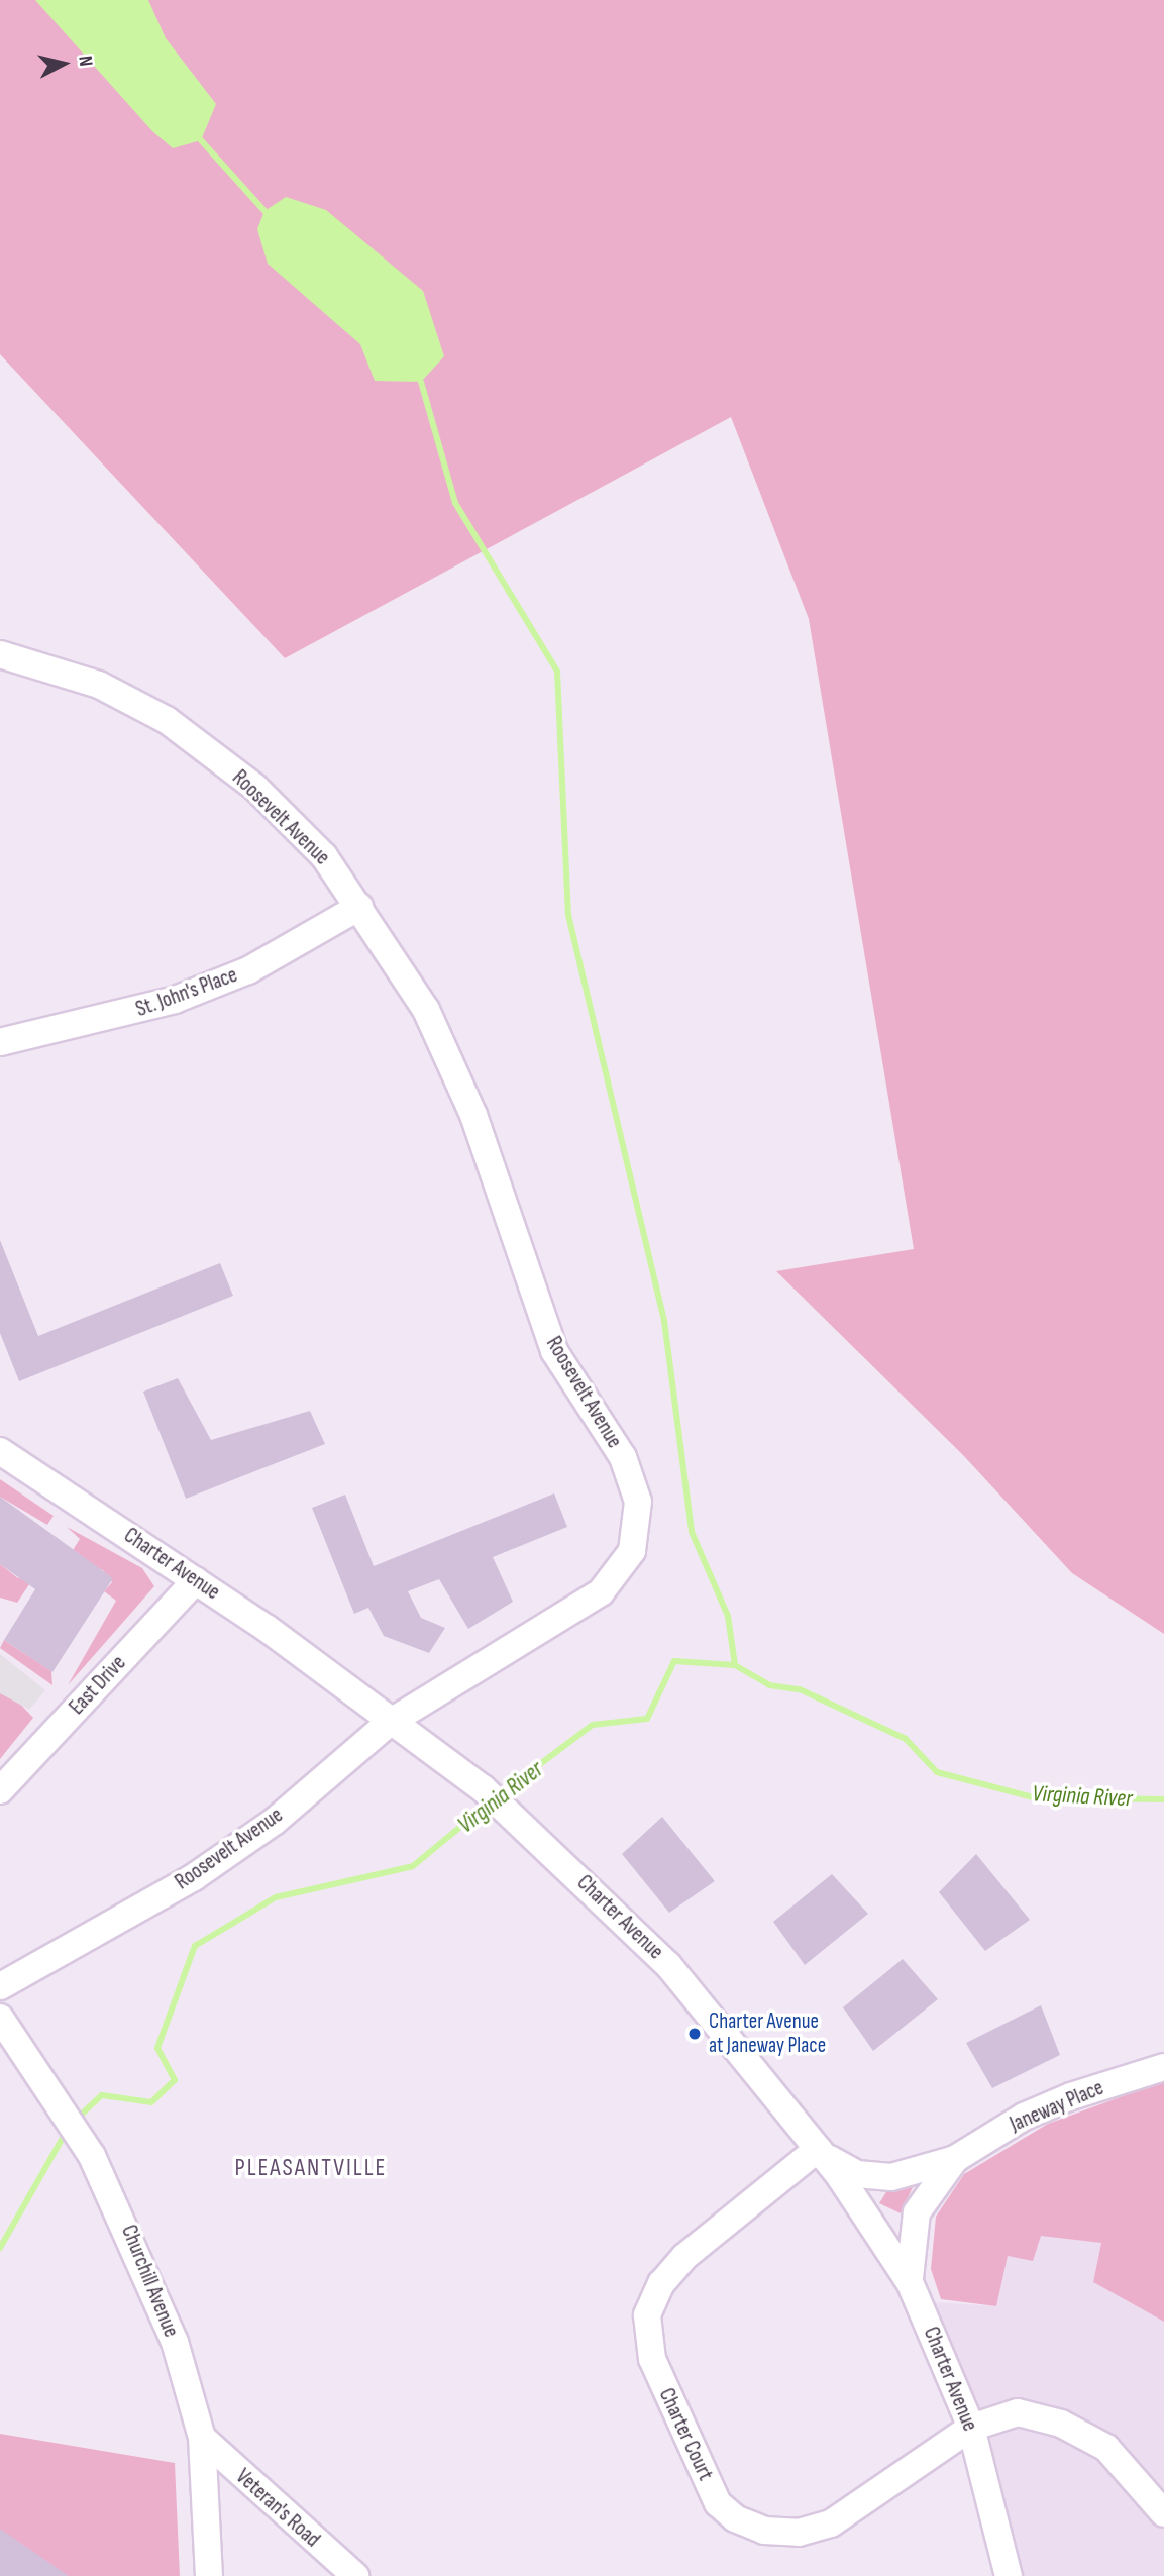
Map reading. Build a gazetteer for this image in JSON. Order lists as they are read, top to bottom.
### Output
{
  "streets": {
    "street": [
      "Roosevelt Avenue",
      "St. John's Place",
      "Charter Avenue",
      "East Drive",
      "Janeway Place",
      "Churchill Avenue",
      "Charter Court",
      "Veteran's Road"
    ]
  },
  "crossings": [
    ["Roosevelt Avenue", "St. John's Place"],
    ["Roosevelt Avenue", "Charter Avenue"],
    ["Charter Avenue", "East Drive"],
    ["Charter Avenue", "Janeway Place"],
    ["Charter Avenue", "Charter Court"],
    ["Janeway Place", "Charter Court"],
    ["Churchill Avenue", "Veteran's Road"]
  ],
  "districts": ["PLEASANTVILLE"],
  "water": ["Virginia River"],
  "places": ["Charter Avenue at Janeway Place"],
  "north": "right"
}
